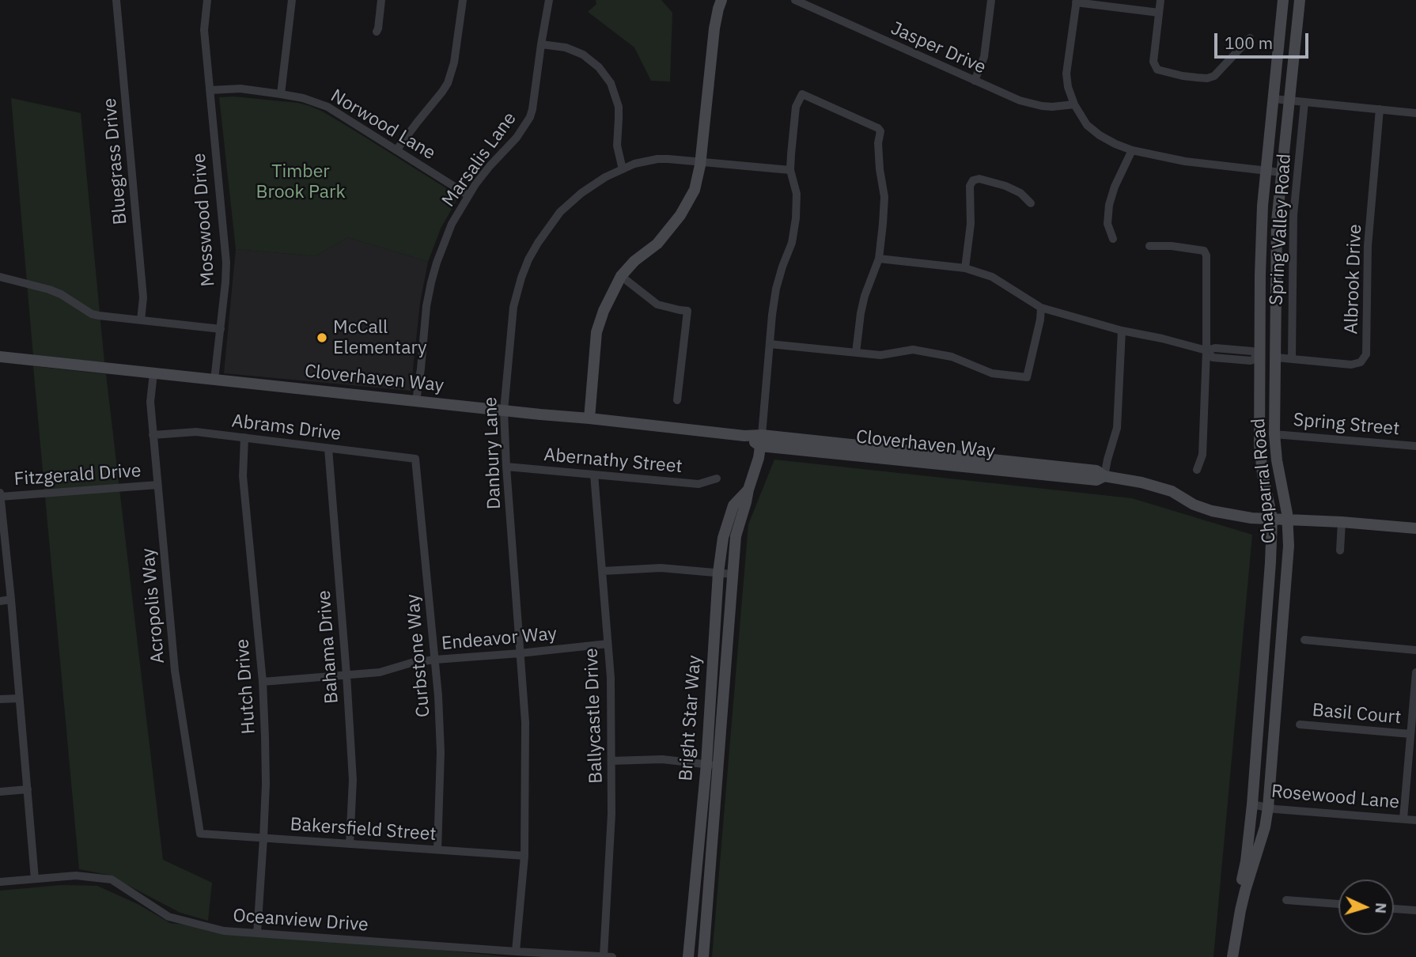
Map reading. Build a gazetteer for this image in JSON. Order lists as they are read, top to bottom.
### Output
{
  "streets": {
    "street": [
      "Jasper Drive",
      "Norwood Lane",
      "Marsalis Lane",
      "Bluegrass Drive",
      "Mosswood Drive",
      "Spring Valley Road",
      "Albrook Drive",
      "Cloverhaven Way",
      "Spring Street",
      "Abrams Drive",
      "Danbury Lane",
      "Abernathy Street",
      "Fitzgerald Drive",
      "Chaparral Road",
      "Acropolis Way",
      "Endeavor Way",
      "Bahama Drive",
      "Curbstone Way",
      "Hutch Drive",
      "Basil Court",
      "Ballycastle Drive",
      "Bright Star Way",
      "Rosewood Lane",
      "Bakersfield Street",
      "Oceanview Drive"
    ]
  },
  "crossings": [
    ["Norwood Lane", "Marsalis Lane"],
    ["Norwood Lane", "Mosswood Drive"],
    ["Marsalis Lane", "Cloverhaven Way"],
    ["Mosswood Drive", "Cloverhaven Way"],
    ["Spring Valley Road", "Albrook Drive"],
    ["Albrook Drive", "Chaparral Road"],
    ["Cloverhaven Way", "Danbury Lane"],
    ["Cloverhaven Way", "Chaparral Road"],
    ["Cloverhaven Way", "Acropolis Way"],
    ["Cloverhaven Way", "Bright Star Way"],
    ["Spring Street", "Chaparral Road"],
    ["Abrams Drive", "Acropolis Way"],
    ["Abrams Drive", "Bahama Drive"],
    ["Abrams Drive", "Curbstone Way"],
    ["Abrams Drive", "Hutch Drive"],
    ["Danbury Lane", "Abernathy Street"],
    ["Danbury Lane", "Endeavor Way"],
    ["Danbury Lane", "Bright Star Way"],
    ["Danbury Lane", "Bakersfield Street"],
    ["Danbury Lane", "Oceanview Drive"],
    ["Abernathy Street", "Ballycastle Drive"],
    ["Fitzgerald Drive", "Acropolis Way"],
    ["Chaparral Road", "Rosewood Lane"],
    ["Acropolis Way", "Bakersfield Street"],
    ["Endeavor Way", "Bahama Drive"],
    ["Endeavor Way", "Curbstone Way"],
    ["Endeavor Way", "Hutch Drive"],
    ["Endeavor Way", "Ballycastle Drive"],
    ["Bahama Drive", "Bakersfield Street"],
    ["Curbstone Way", "Bakersfield Street"],
    ["Hutch Drive", "Bakersfield Street"],
    ["Hutch Drive", "Oceanview Drive"],
    ["Ballycastle Drive", "Oceanview Drive"]
  ],
  "parks": ["Timber Brook Park"],
  "places": ["McCall Elementary"],
  "scale_bar": "100 m",
  "north": "right"
}
